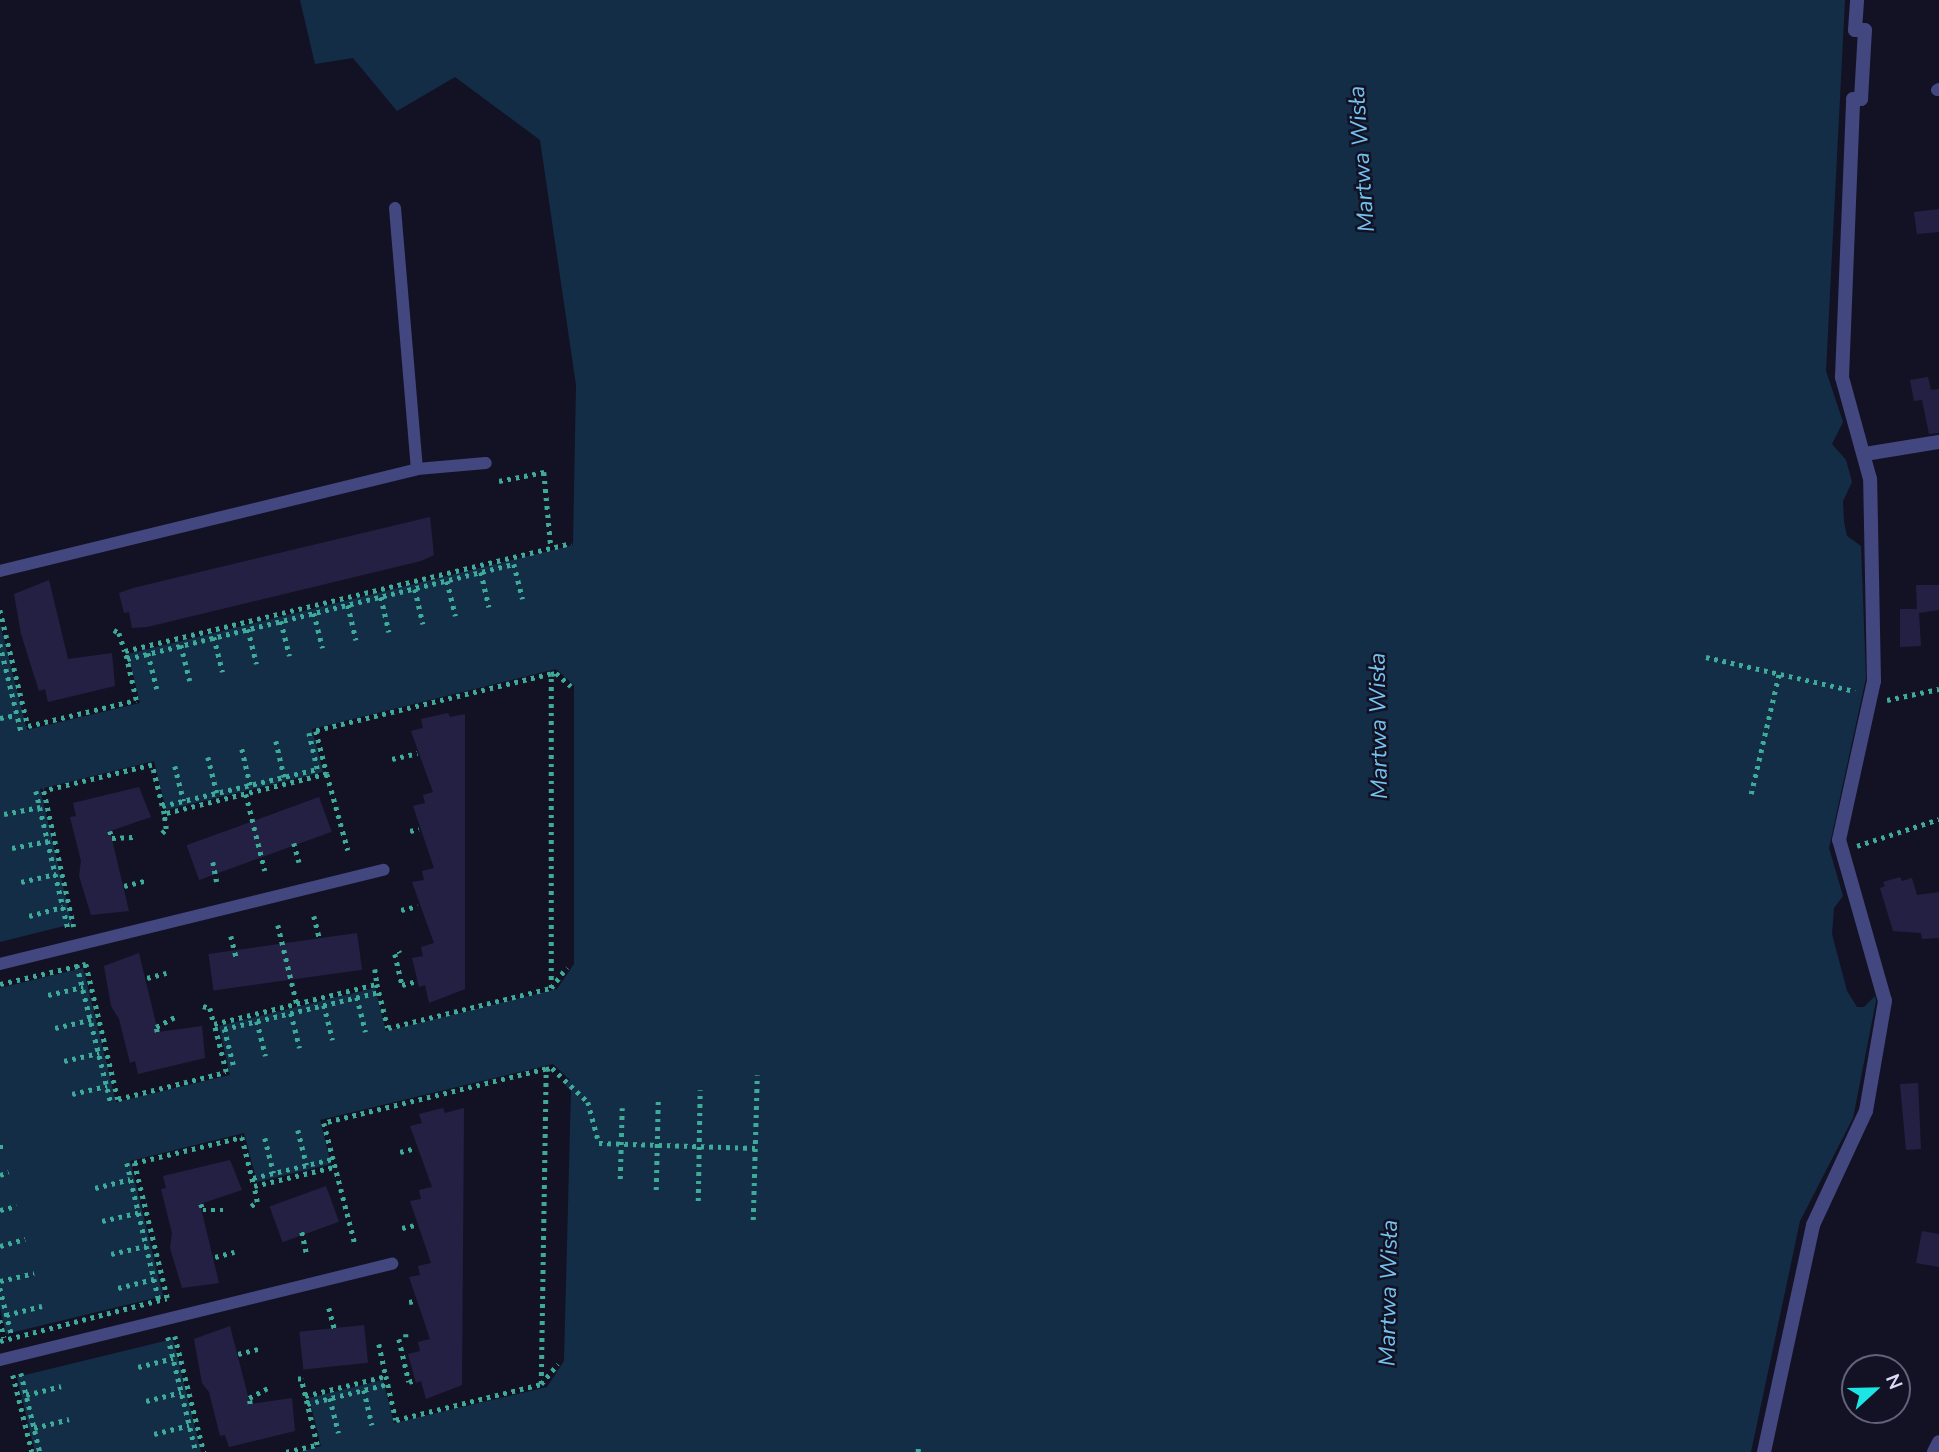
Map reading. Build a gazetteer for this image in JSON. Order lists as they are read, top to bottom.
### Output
{
  "water": ["Martwa Wisła"],
  "north": "right"
}
